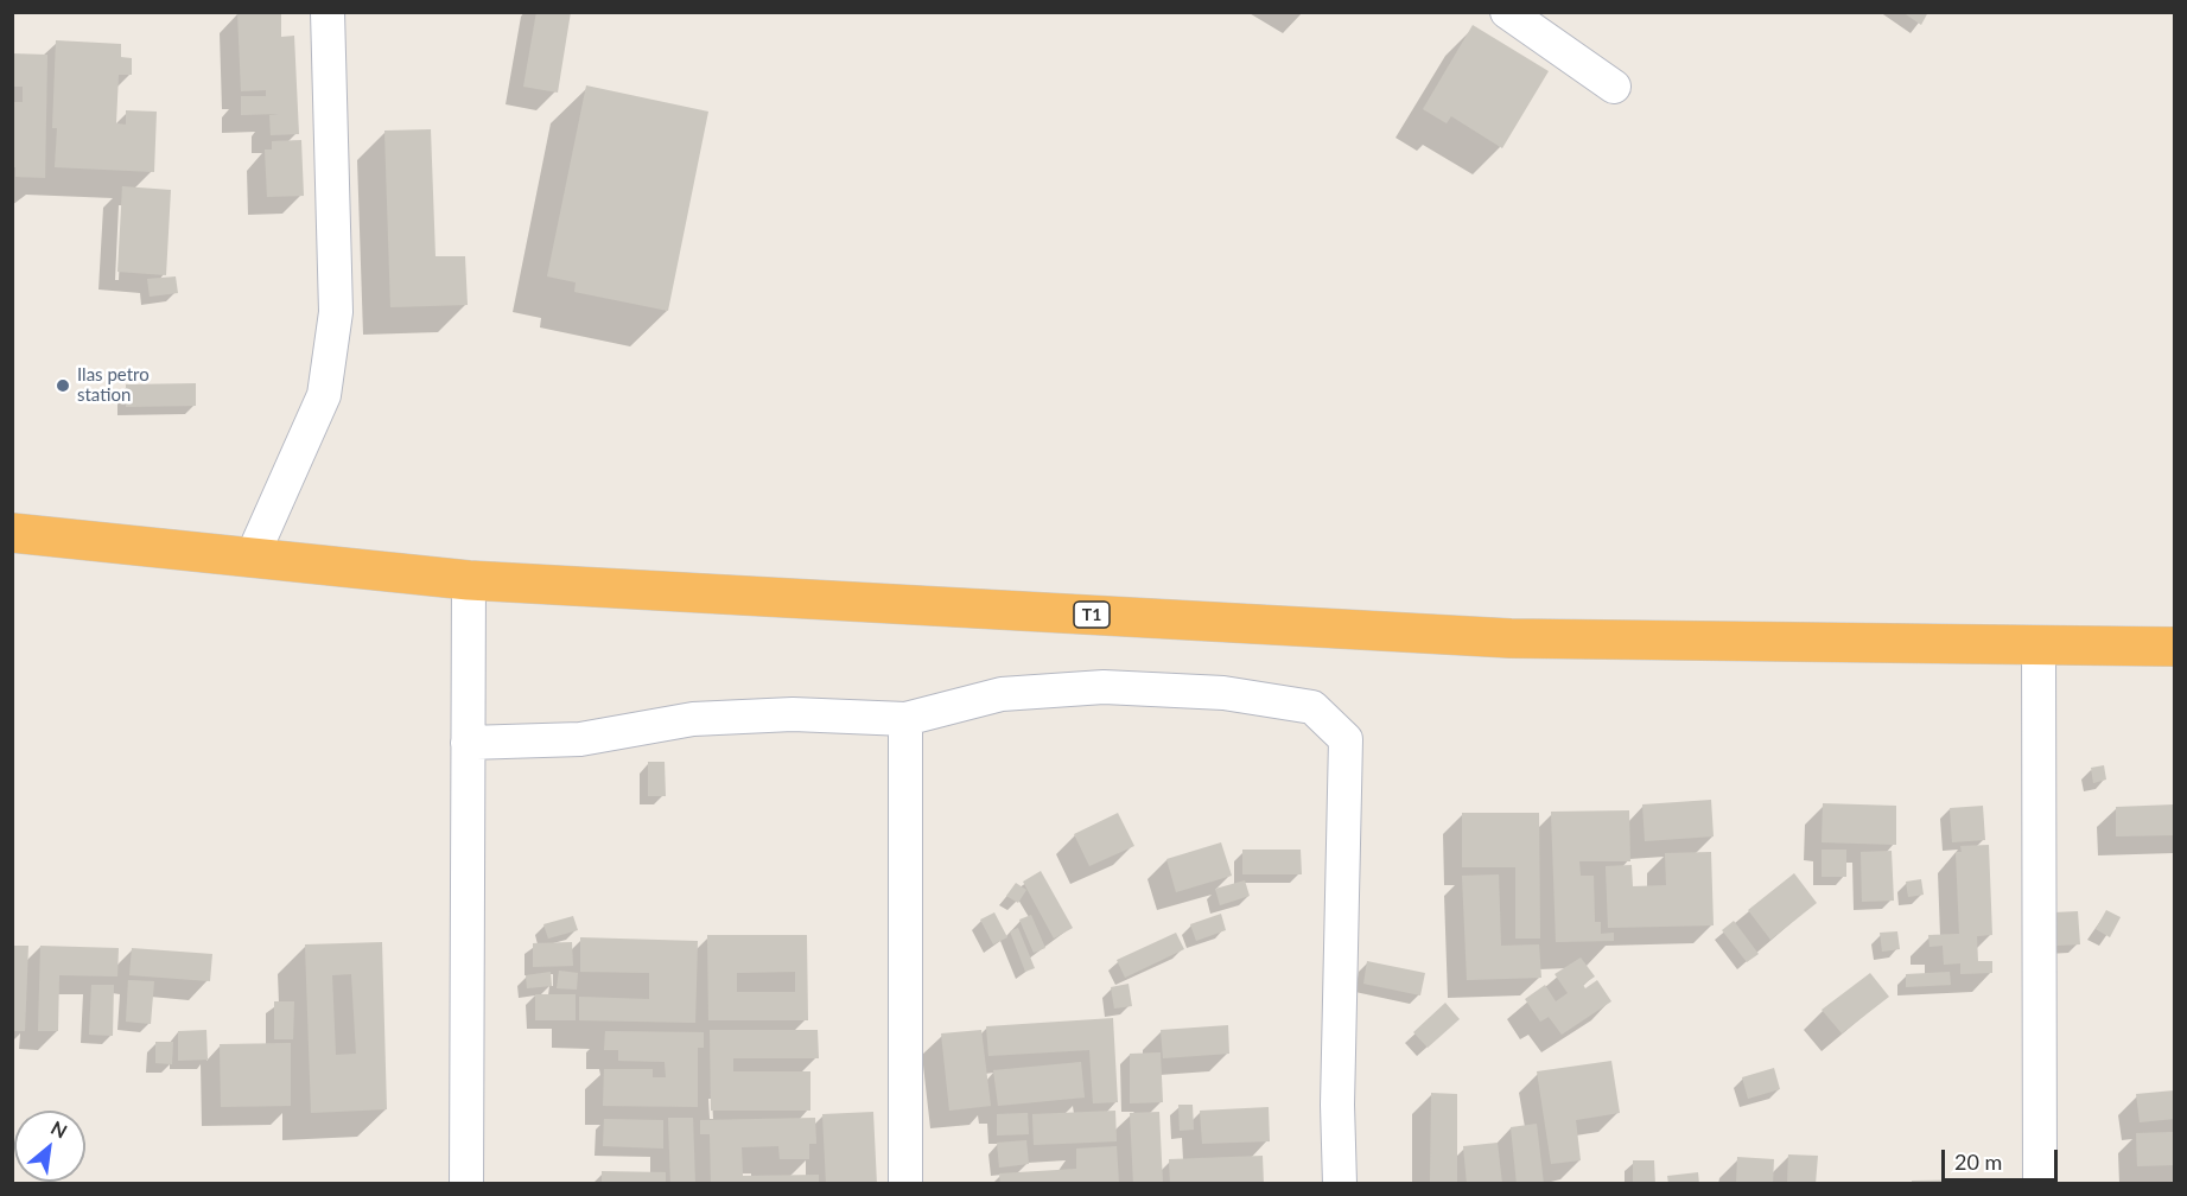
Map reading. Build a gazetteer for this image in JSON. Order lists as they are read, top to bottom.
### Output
{
  "streets": {
    "highway": ["T1"]
  },
  "places": ["Ilas petro station"],
  "scale_bar": "20 m",
  "north": "top right"
}
